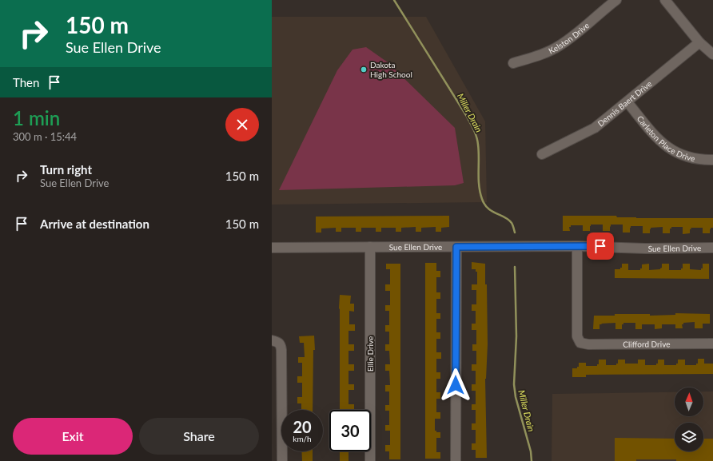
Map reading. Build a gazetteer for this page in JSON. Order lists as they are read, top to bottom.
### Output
{
  "streets": {
    "street": [
      "Kelston Drive",
      "Dennis Baert Drive",
      "Carleton Place Drive",
      "Sue Ellen Drive",
      "Clifford Drive",
      "Ellie Drive"
    ]
  },
  "crossings": [
    ["Dennis Baert Drive", "Carleton Place Drive"],
    ["Sue Ellen Drive", "Clifford Drive"],
    ["Sue Ellen Drive", "Ellie Drive"]
  ],
  "water": ["Miller Drain"],
  "places": ["Dakota High School"],
  "north": "top",
  "page": {
    "turn": ["150 m", "Sue Ellen Drive"],
    "then": "Then",
    "heading": ["1 min", "300 m · 15:44"],
    "list": [
      {
        "name": "Turn right",
        "note": "Sue Ellen Drive",
        "value": "150 m"
      },
      {
        "name": "Arrive at destination",
        "value": "150 m"
      }
    ],
    "speed": "20 km/h",
    "limit": "30",
    "buttons": ["Exit", "Share"]
  }
}
